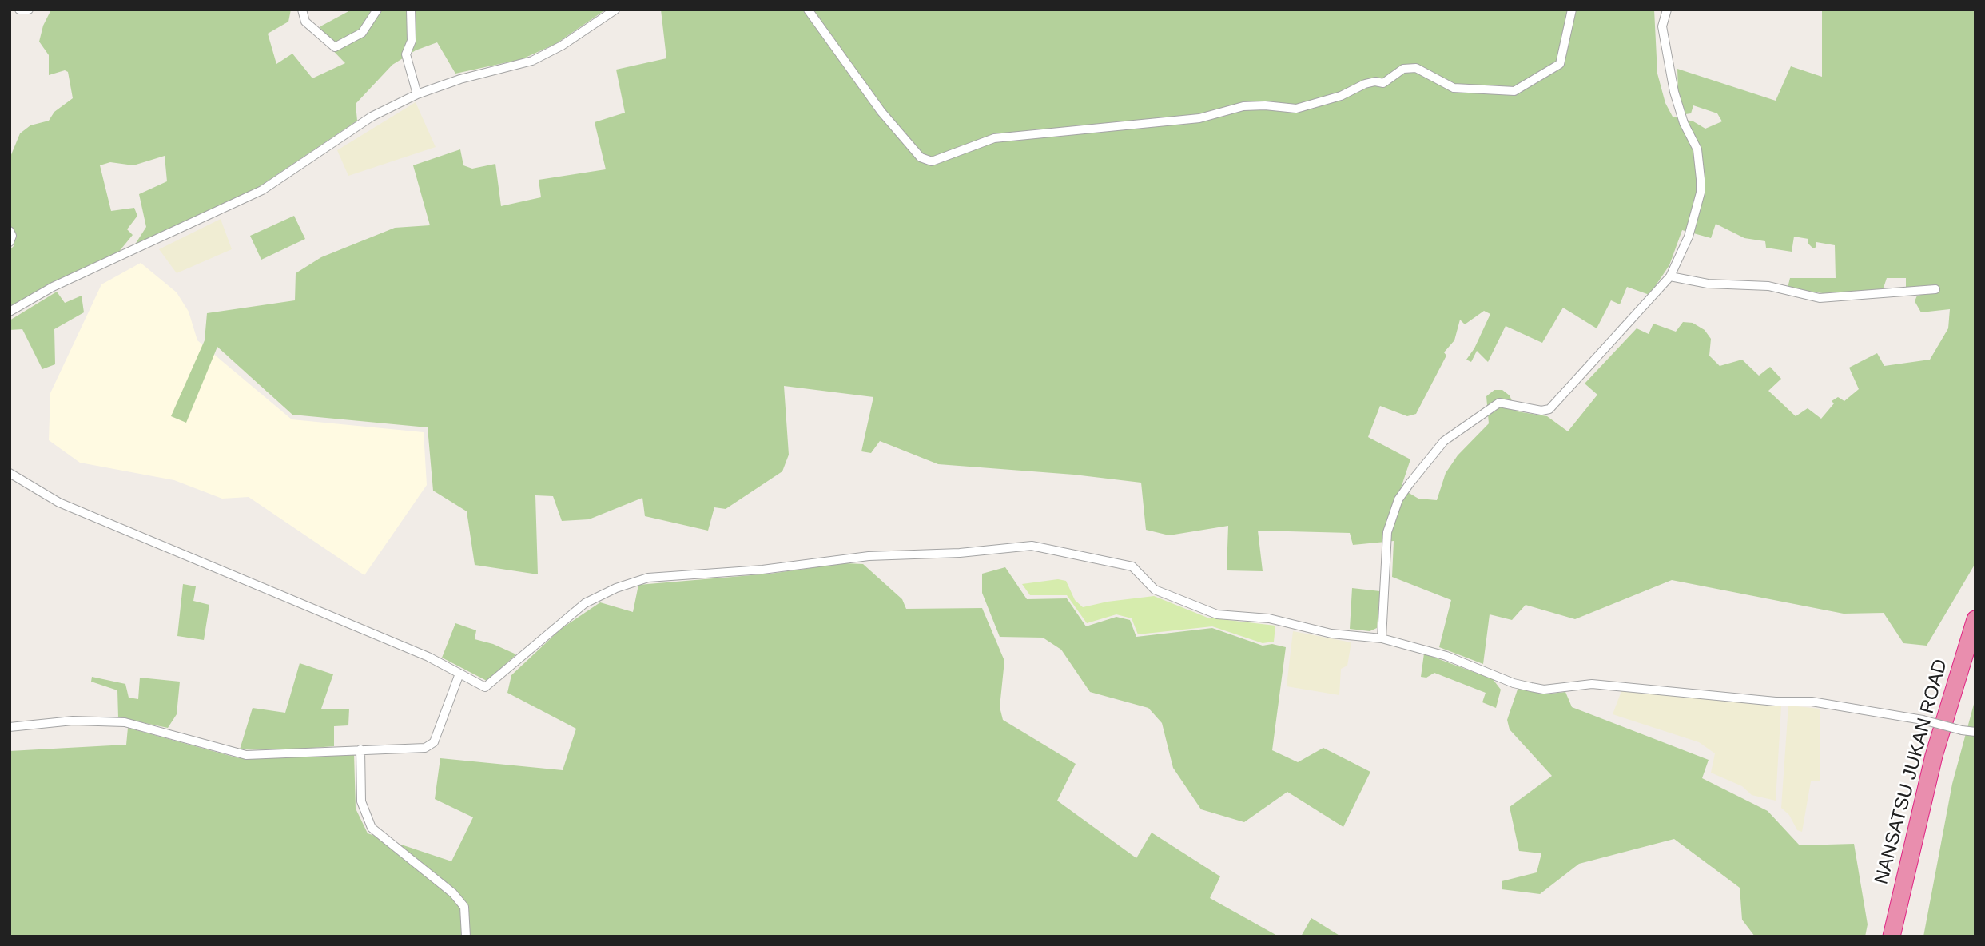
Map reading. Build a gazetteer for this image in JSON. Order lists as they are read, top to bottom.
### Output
{
  "streets": {
    "highway": ["NANSATSU JUKAN ROAD"]
  }
}
